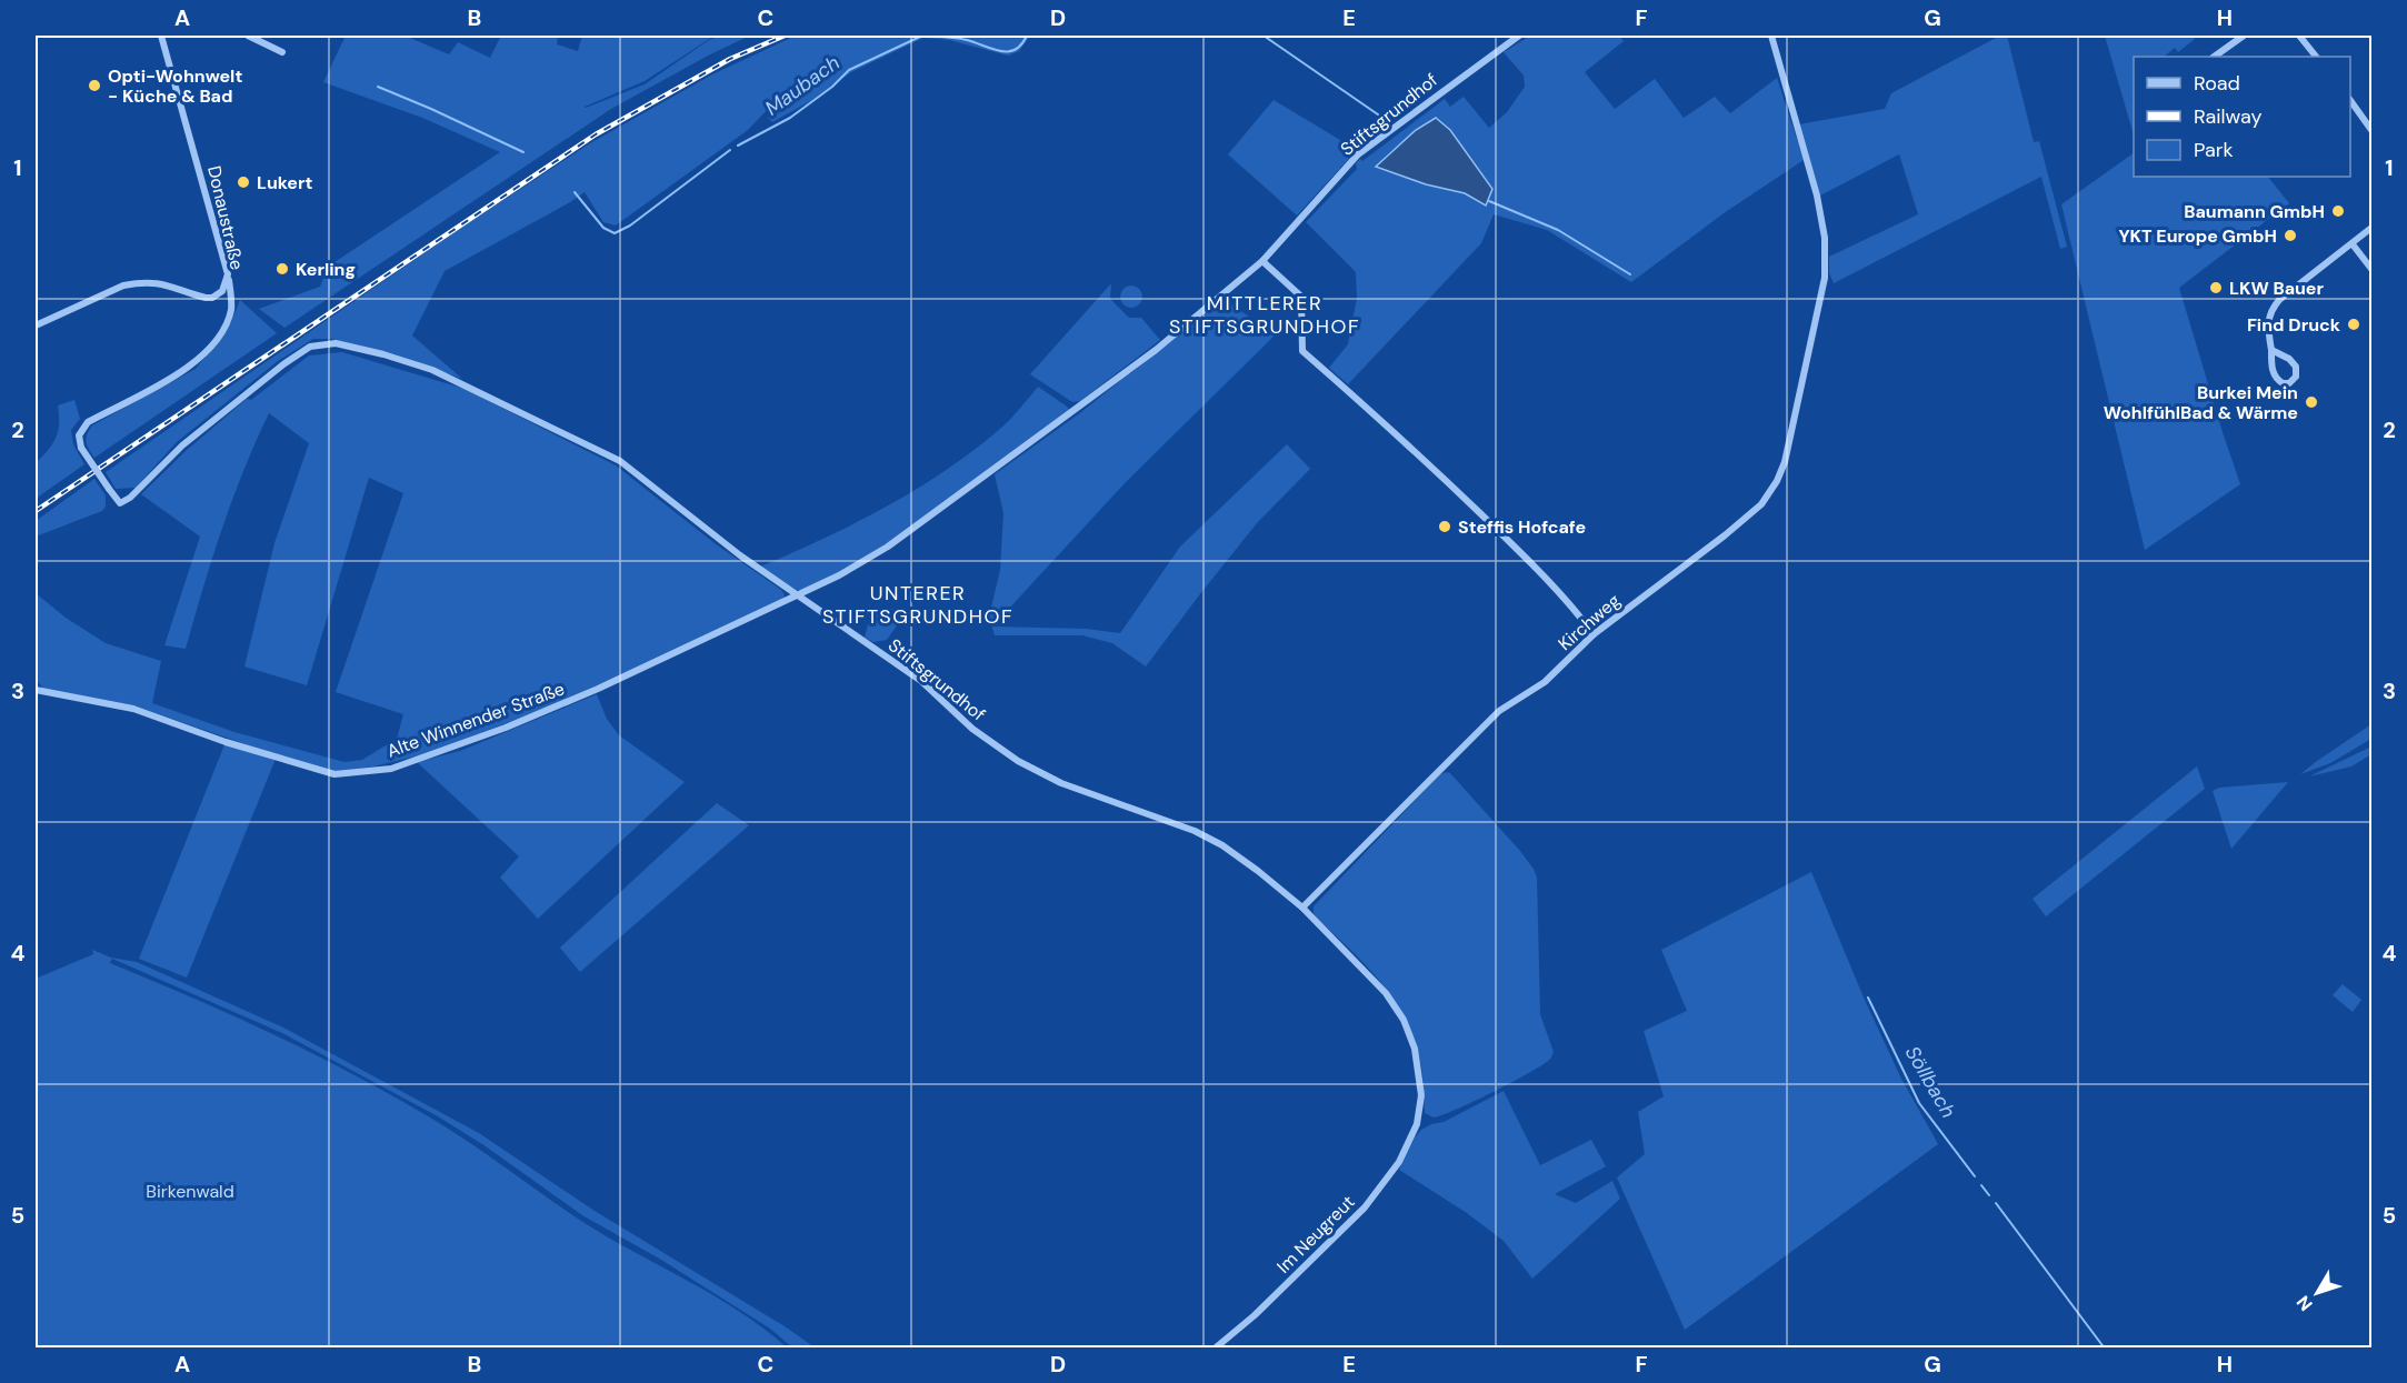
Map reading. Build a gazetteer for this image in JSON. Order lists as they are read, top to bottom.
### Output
{
  "streets": {
    "street": [
      "Stiftsgrundhof",
      "Donaustraße",
      "Kirchweg",
      "Alte Winnender Straße",
      "Im Neugreut"
    ]
  },
  "crossings": [
    ["Stiftsgrundhof", "Kirchweg"],
    ["Stiftsgrundhof", "Alte Winnender Straße"],
    ["Stiftsgrundhof", "Im Neugreut"]
  ],
  "districts": ["MITTLERER STIFTSGRUNDHOF", "UNTERER STIFTSGRUNDHOF"],
  "water": ["Maubach", "Söllbach"],
  "parks": ["Birkenwald"],
  "places": [
    "Opti-Wohnwelt - Küche & Bad",
    "Lukert",
    "Baumann GmbH",
    "YKT Europe GmbH",
    "Kerling",
    "LKW Bauer",
    "Find Druck",
    "Burkei Mein WohlfühlBad & Wärme",
    "Steffis Hofcafe"
  ],
  "legend": ["Road", "Railway", "Park"],
  "north": "bottom left",
  "grid": {
    "columns": [
      "A",
      "B",
      "C",
      "D",
      "E",
      "F",
      "G",
      "H"
    ],
    "rows": [
      "1",
      "2",
      "3",
      "4",
      "5"
    ]
  }
}
